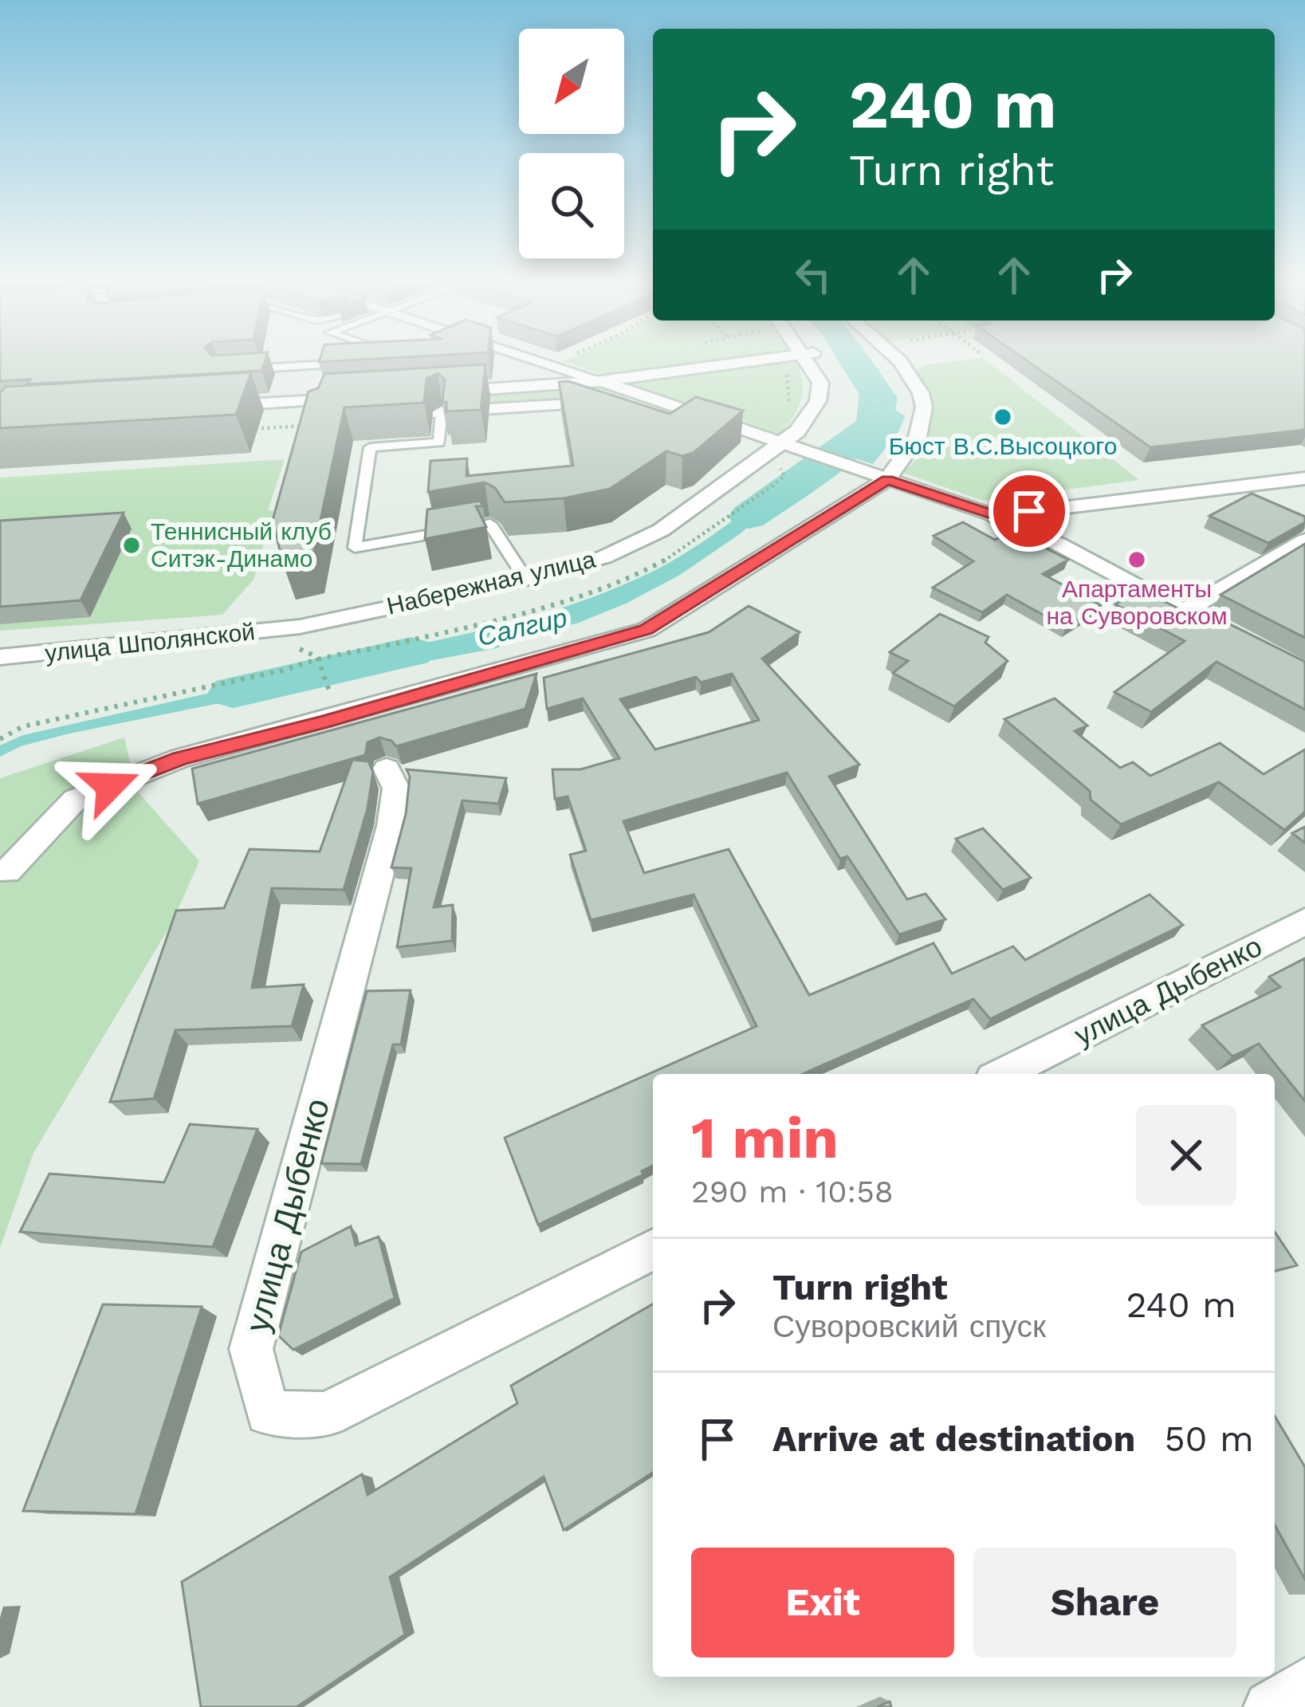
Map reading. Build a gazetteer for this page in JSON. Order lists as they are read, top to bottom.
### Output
{
  "streets": {
    "street": ["Набережная улица", "улица Шполянской", "улица Дыбенко"]
  },
  "crossings": [
    ["Набережная улица", "улица Шполянской"]
  ],
  "water": ["Салгир"],
  "places": ["Бюст В.С.Высоцкого", "Теннисный клуб Ситэк-Динамо", "Апартаменты на Суворовском"],
  "north": "bottom left",
  "page": {
    "turn": ["240 m", "Turn right"],
    "heading": ["1 min", "290 m · 10:58"],
    "list": [
      {
        "name": "Turn right",
        "note": "Суворовский спуск",
        "value": "240 m"
      },
      {
        "name": "Arrive at destination",
        "value": "50 m"
      }
    ],
    "buttons": ["Exit", "Share"]
  }
}
